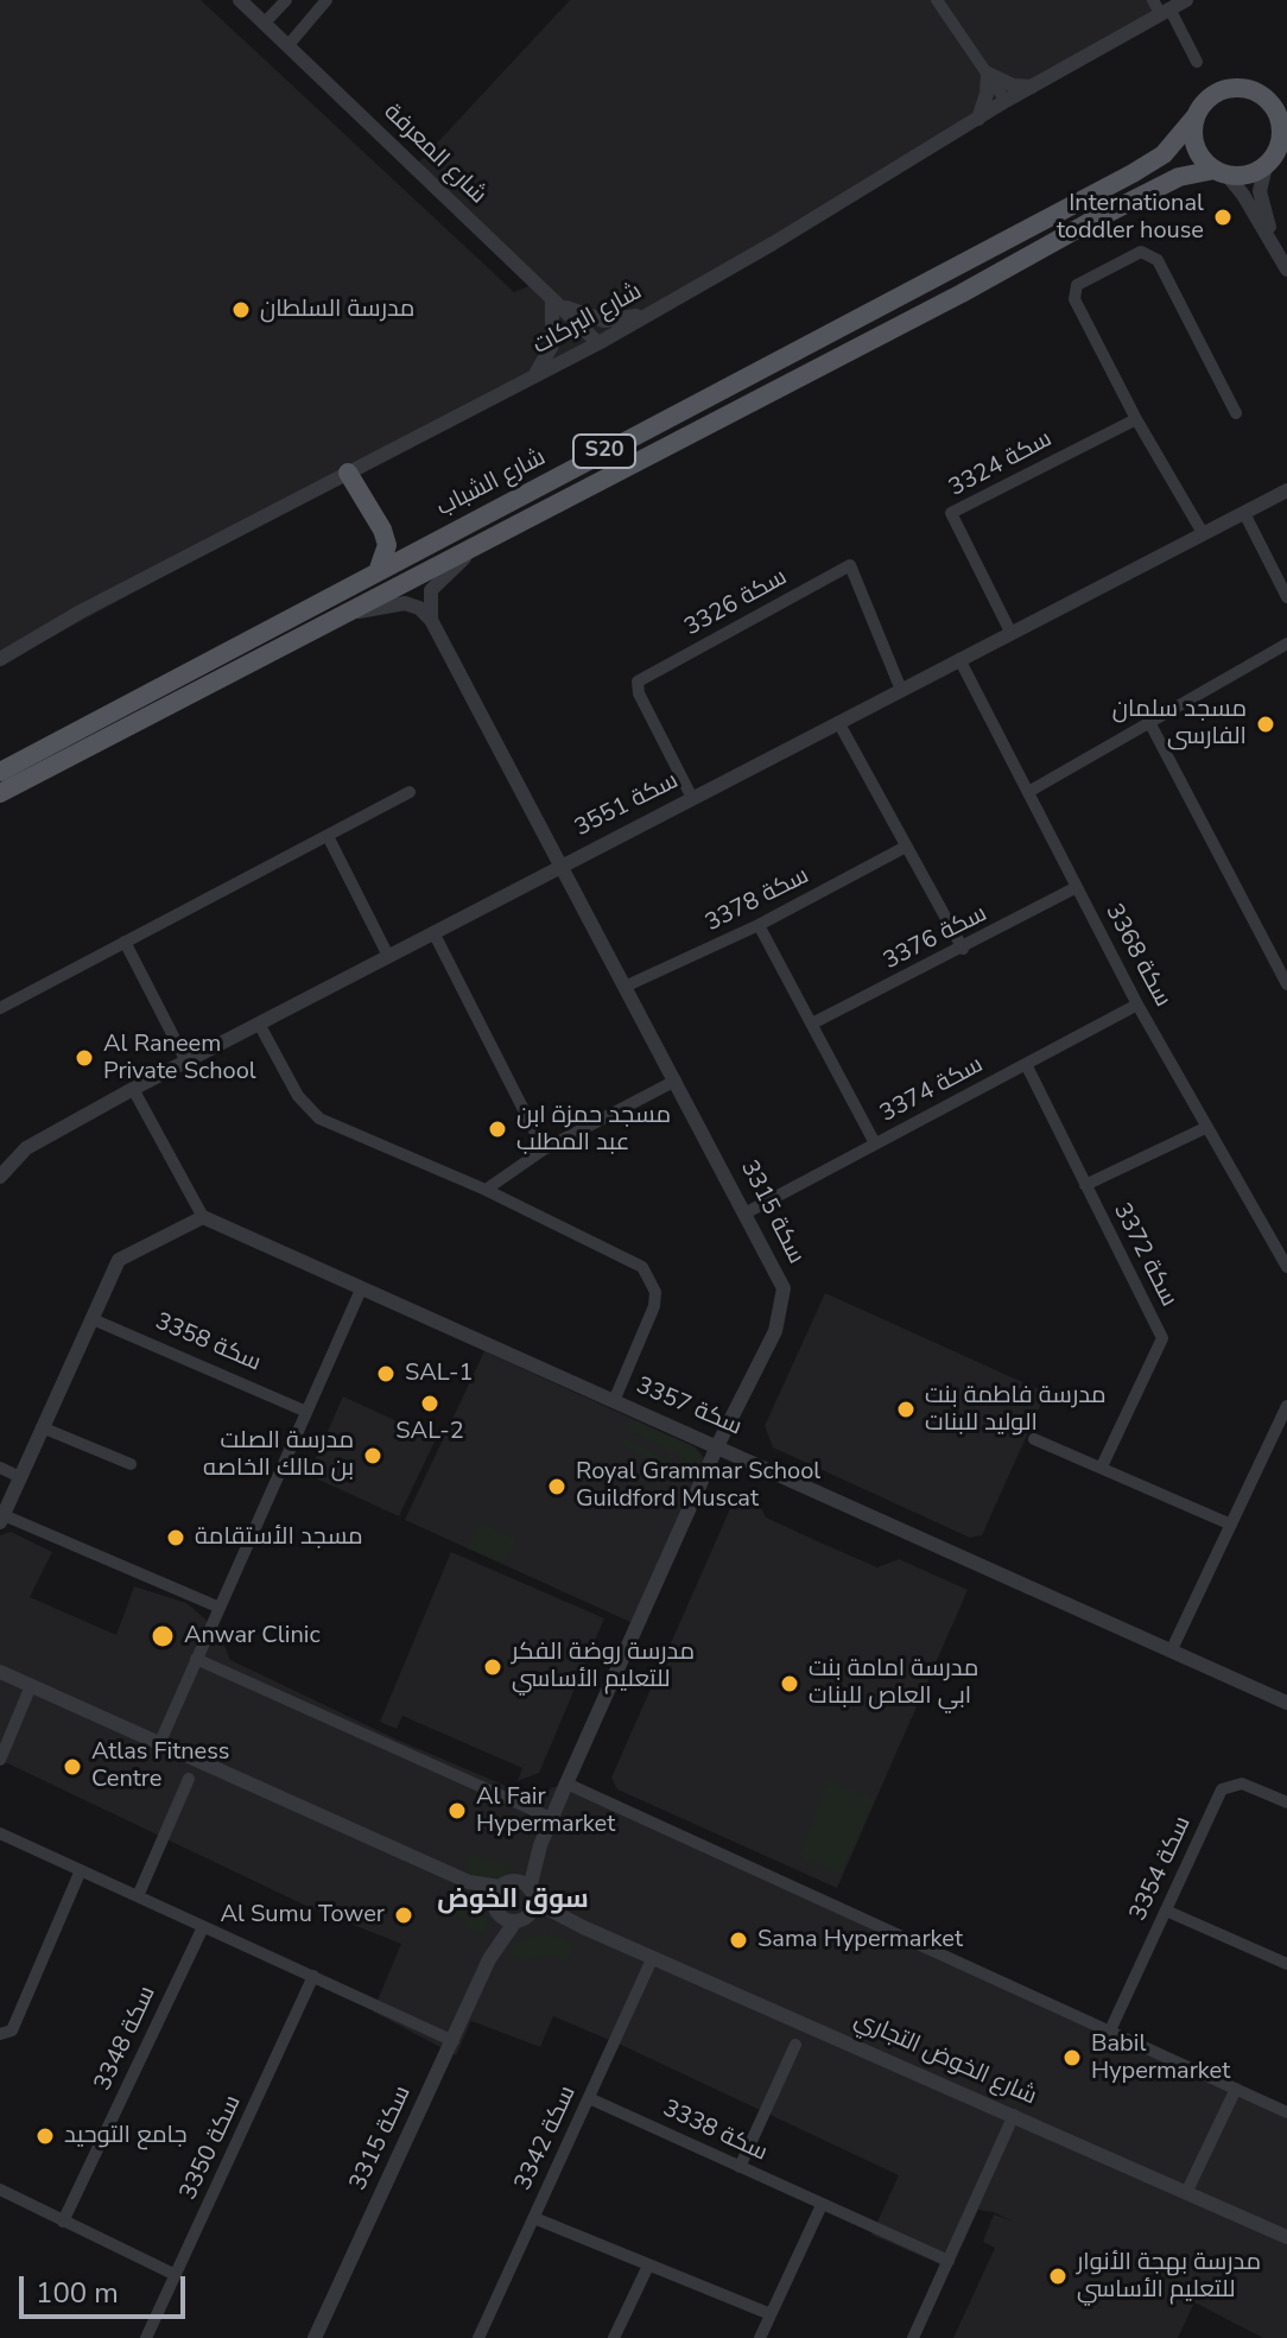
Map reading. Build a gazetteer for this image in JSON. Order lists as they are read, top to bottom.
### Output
{
  "streets": {
    "main road": ["S20", "شارع الشباب"],
    "street": [
      "شارع المعرفة",
      "شارع البركات",
      "سكة 3324",
      "سكة 3326",
      "سكة 3551",
      "سكة 3378",
      "سكة 3376",
      "سكة 3368",
      "سكة 3374",
      "سكة 3315",
      "سكة 3372",
      "سكة 3358",
      "سكة 3357",
      "سكة 3354",
      "سكة 3348",
      "شارع الخوض التجاري",
      "سكة 3338",
      "سكة 3342",
      "سكة 3350"
    ]
  },
  "crossings": [
    ["شارع المعرفة", "شارع البركات"],
    ["S20", "شارع الشباب"],
    ["سكة 3324", "سكة 3551"],
    ["سكة 3326", "سكة 3551"],
    ["سكة 3551", "سكة 3368"],
    ["سكة 3551", "سكة 3315"],
    ["سكة 3378", "سكة 3315"],
    ["سكة 3376", "سكة 3368"],
    ["سكة 3368", "سكة 3374"],
    ["سكة 3374", "سكة 3315"],
    ["سكة 3374", "سكة 3372"],
    ["سكة 3315", "سكة 3357"],
    ["سكة 3315", "شارع الخوض التجاري"],
    ["شارع الخوض التجاري", "سكة 3342"],
    ["سكة 3338", "سكة 3342"]
  ],
  "districts": ["سوق الخوض"],
  "places": [
    "International toddler house",
    "مدرسة السلطان",
    "مسجد سلمان الفارسى",
    "Al Raneem Private School",
    "مسجد حمزة ابن عبد المطلب",
    "SAL-1",
    "SAL-2",
    "مدرسة فاطمة بنت الوليد للبنات",
    "مدرسة الصلت بن مالك الخاصه",
    "Royal Grammar School Guildford Muscat",
    "مسجد الأستقامة",
    "Anwar Clinic",
    "مدرسة روضة الفكر للتعليم الأساسي",
    "مدرسة امامة بنت ابي العاص للبنات",
    "Atlas Fitness Centre",
    "Al Fair Hypermarket",
    "Al Sumu Tower",
    "Sama Hypermarket",
    "Babil Hypermarket",
    "جامع التوحيد",
    "مدرسة بهجة الأنوار للتعليم الأساسي"
  ],
  "scale_bar": "100 m"
}
